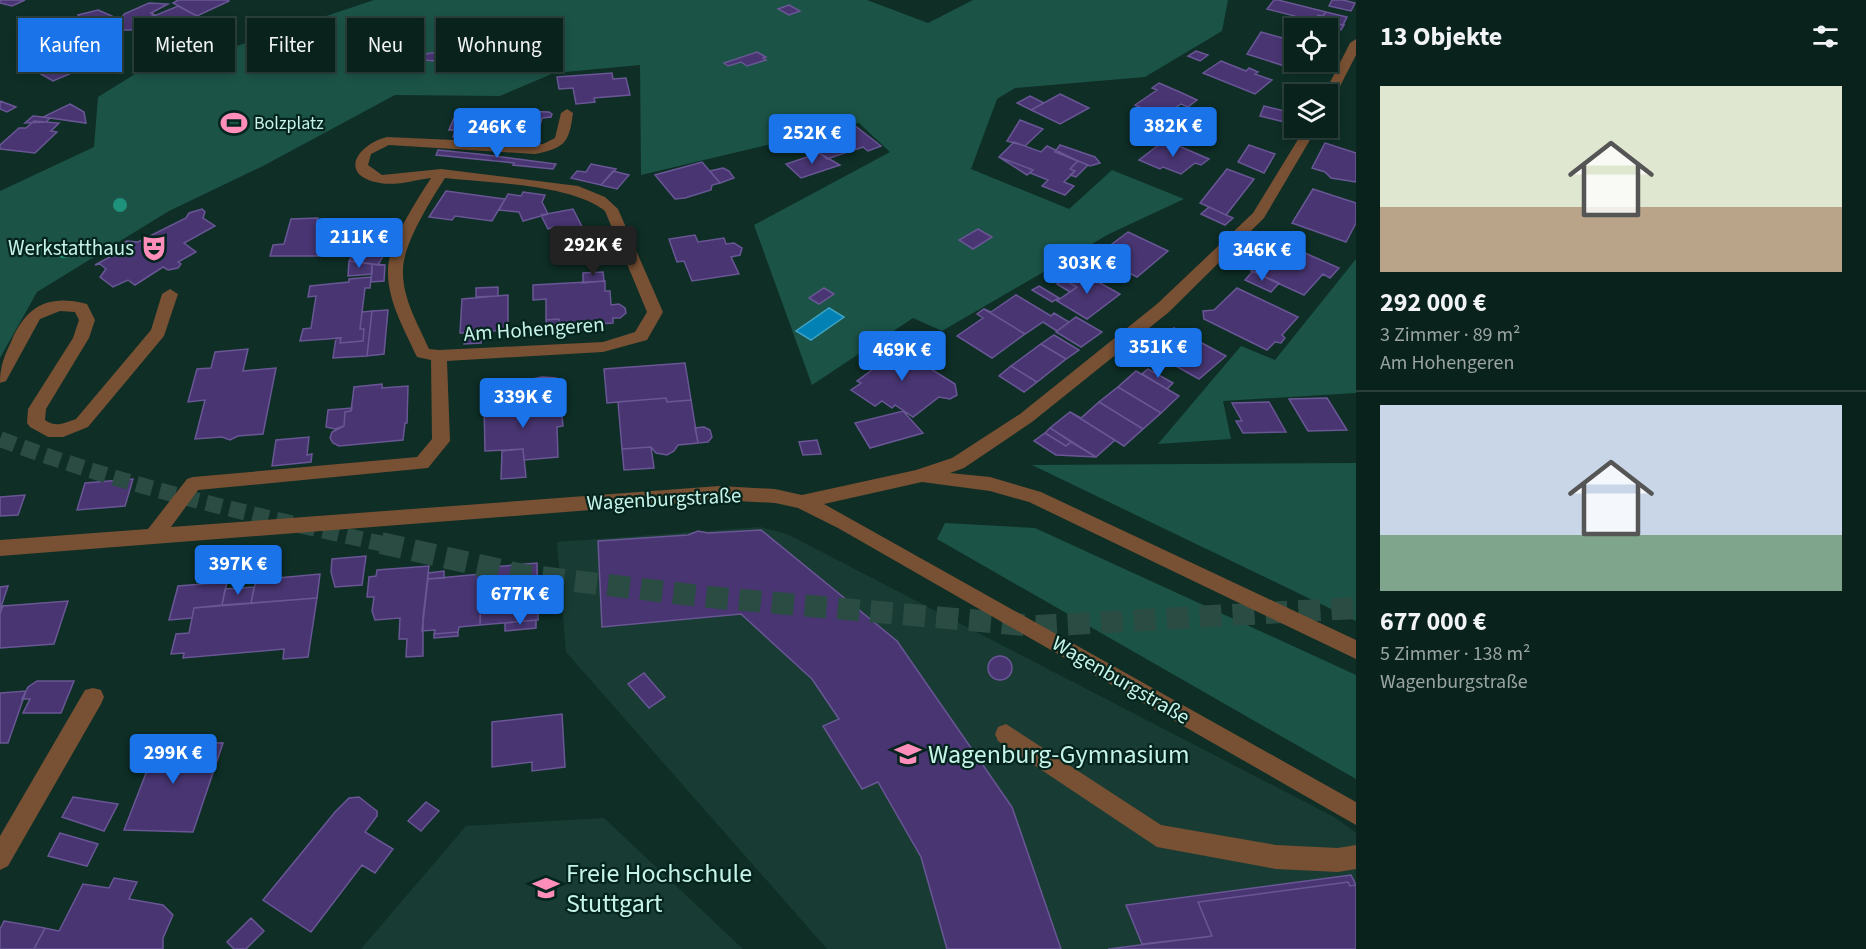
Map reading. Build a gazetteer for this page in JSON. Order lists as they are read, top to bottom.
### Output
{
  "streets": {
    "street": ["Am Hohengeren", "Wagenburgstraße"]
  },
  "crossings": [
    ["Am Hohengeren", "Wagenburgstraße"]
  ],
  "places": {
    "sports": ["Bolzplatz"],
    "theatre": ["Werkstatthaus"],
    "school or university": ["Wagenburg-Gymnasium", "Freie Hochschule Stuttgart"]
  },
  "page": {
    "heading": "13 Objekte",
    "chip": [
      "Kaufen",
      "Mieten",
      "Filter",
      "Neu",
      "Wohnung"
    ],
    "list": [
      {
        "name": "292 000 €",
        "note": "3 Zimmer · 89 m² · Am Hohengeren"
      },
      {
        "name": "677 000 €",
        "note": "5 Zimmer · 138 m² · Wagenburgstraße"
      }
    ],
    "price": [
      "382K €",
      "246K €",
      "252K €",
      "211K €",
      "292K €",
      "346K €",
      "303K €",
      "351K €",
      "469K €",
      "339K €",
      "397K €",
      "677K €",
      "299K €"
    ]
  }
}
